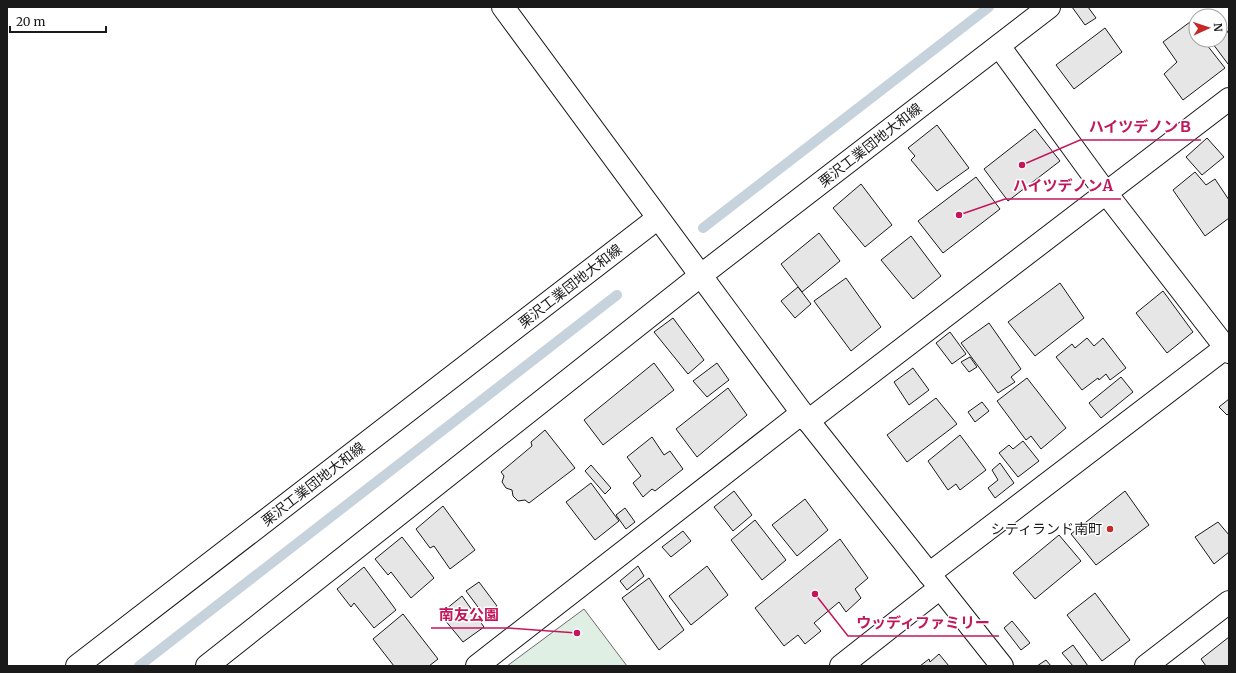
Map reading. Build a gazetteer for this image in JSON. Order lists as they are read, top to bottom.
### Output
{
  "streets": {
    "street": ["栗沢工業団地大和線"]
  },
  "places": [
    "ハイツデノンＢ",
    "ハイツデノンA",
    "シティランド南町",
    "ウッディファミリー",
    "南友公園"
  ],
  "scale_bar": "20 m",
  "north": "right"
}
